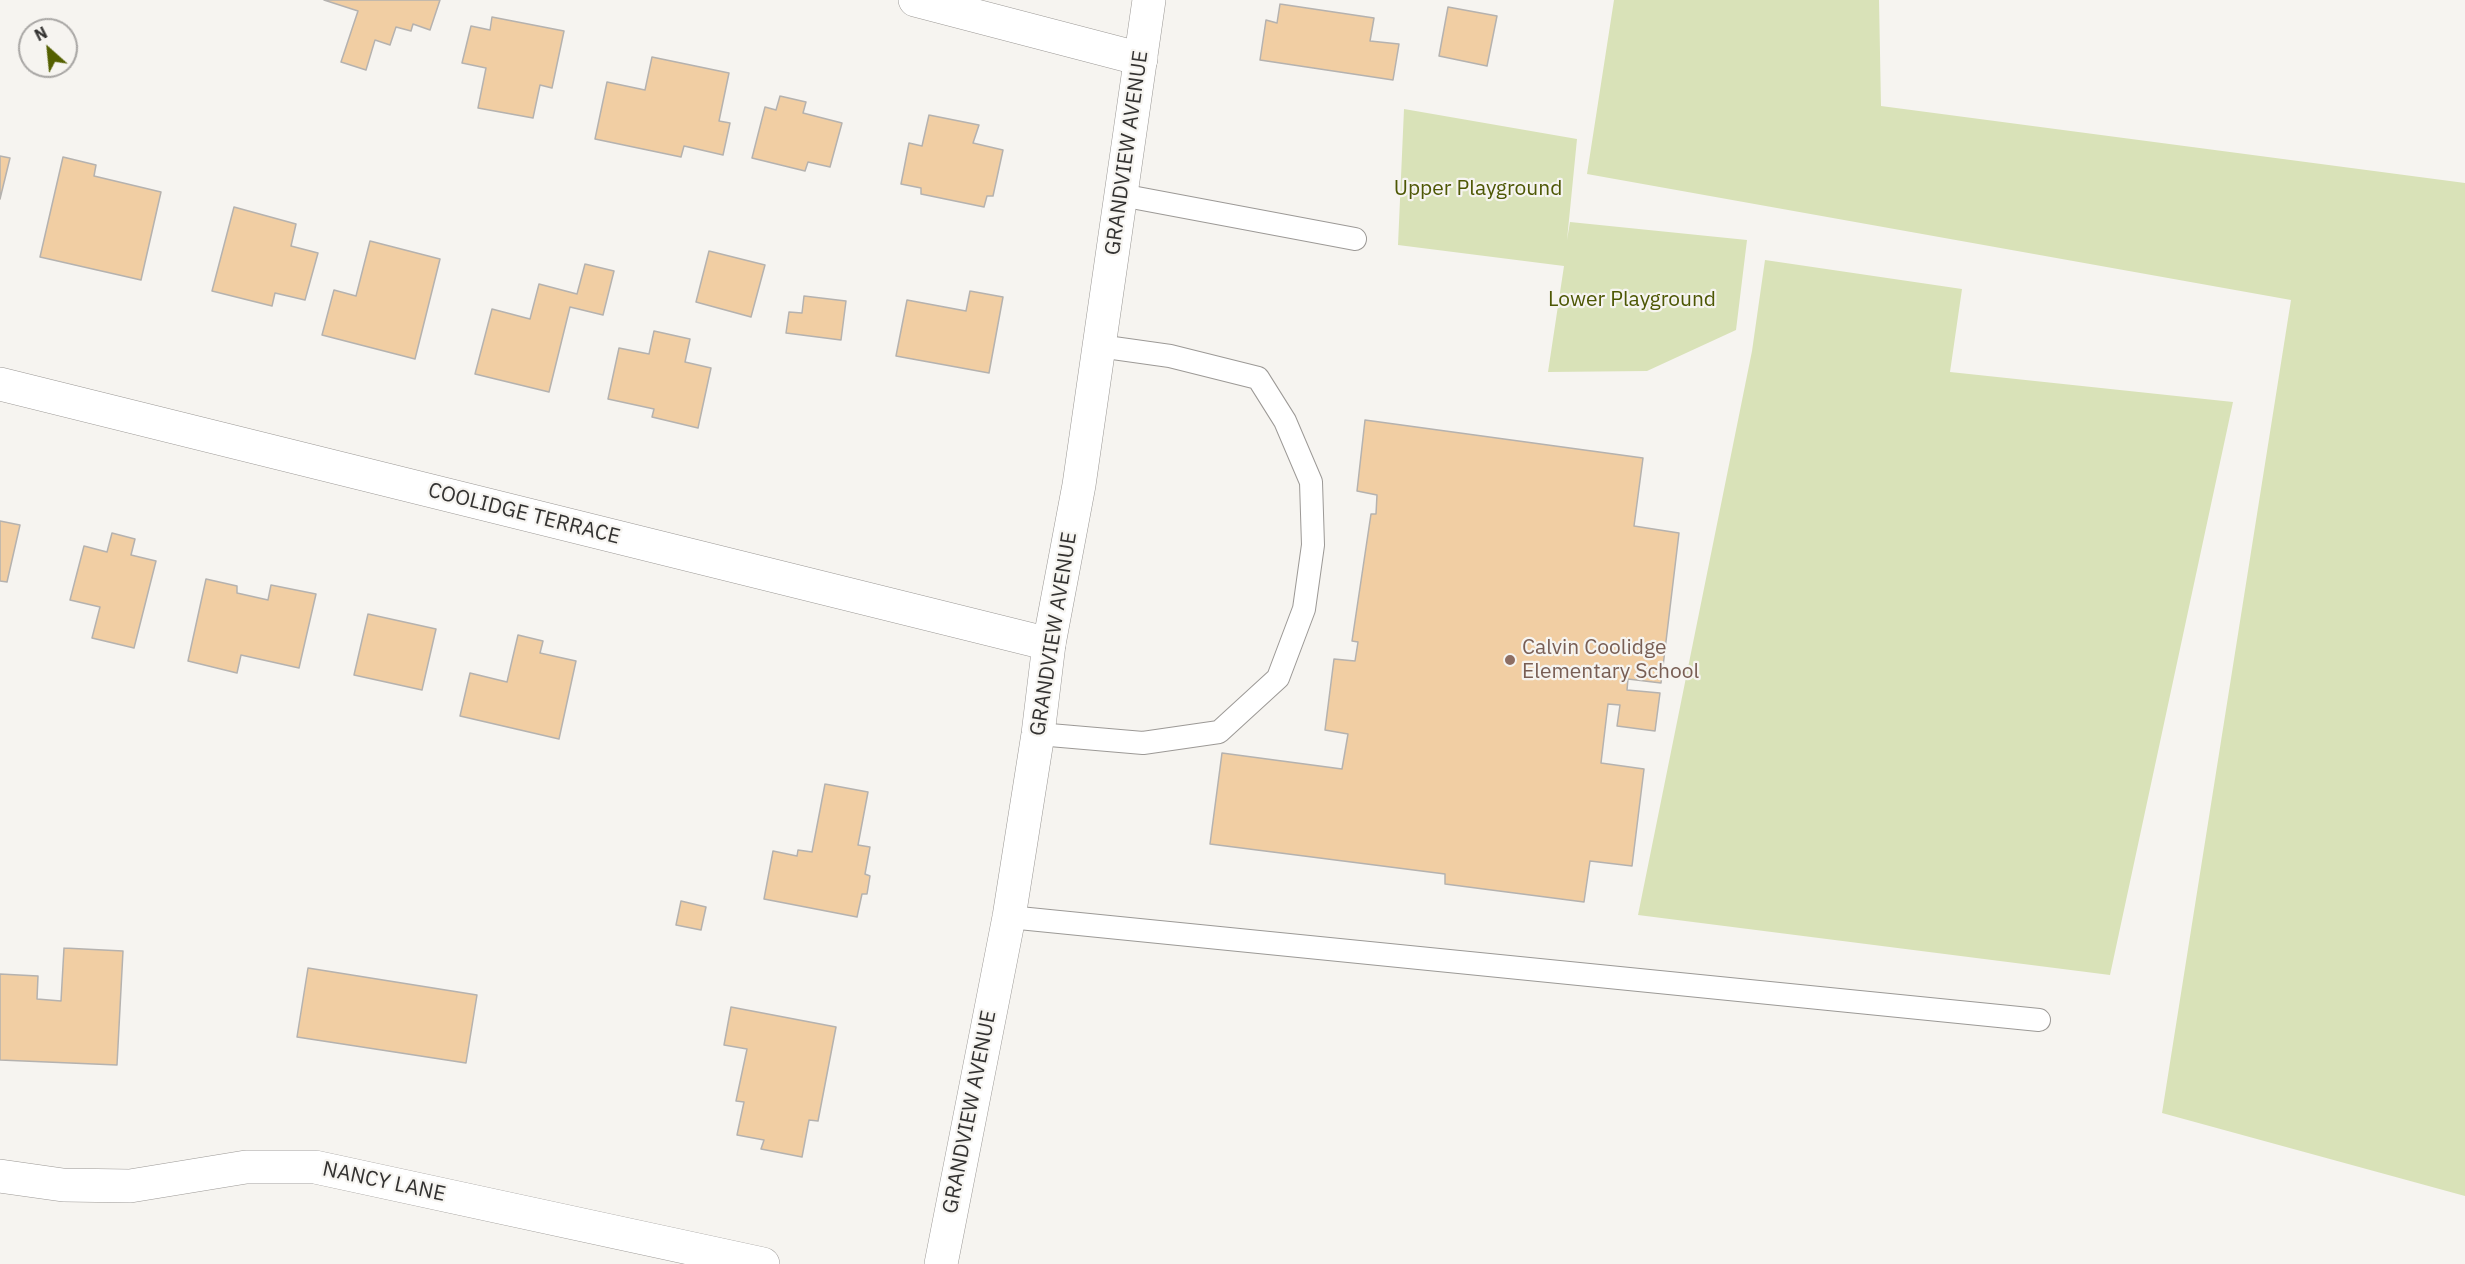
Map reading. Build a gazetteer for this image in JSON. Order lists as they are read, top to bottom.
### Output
{
  "streets": {
    "street": ["GRANDVIEW AVENUE", "COOLIDGE TERRACE", "NANCY LANE"]
  },
  "crossings": [
    ["GRANDVIEW AVENUE", "COOLIDGE TERRACE"]
  ],
  "parks": ["Upper Playground", "Lower Playground"],
  "places": ["Calvin Coolidge Elementary School"],
  "north": "top left"
}
